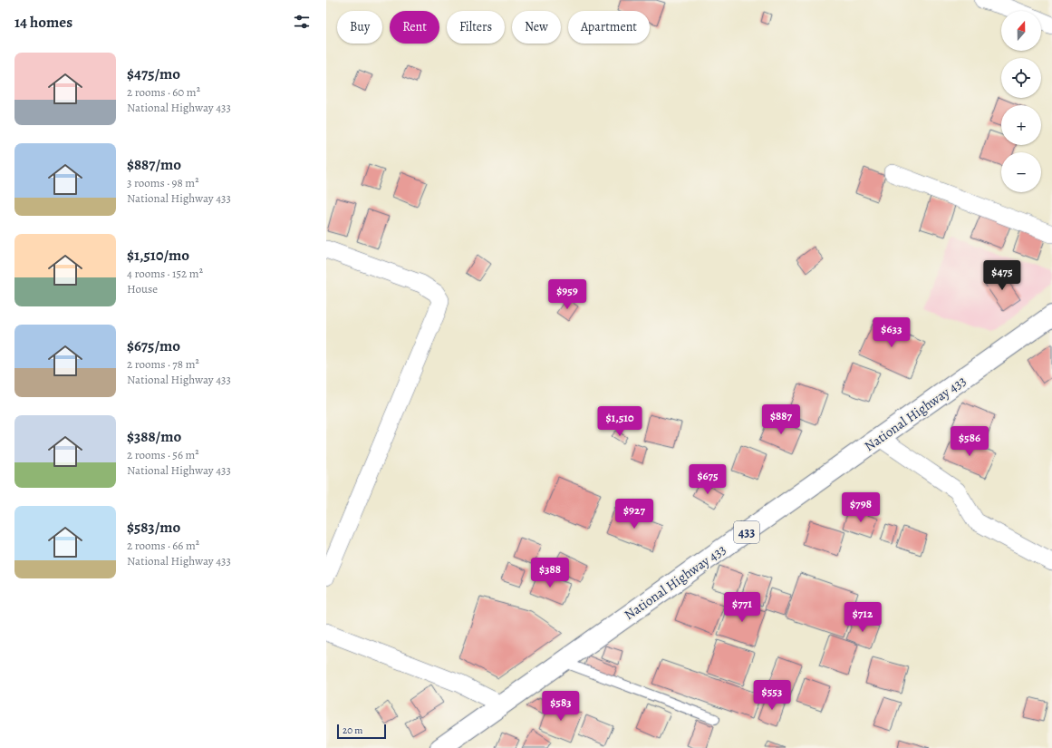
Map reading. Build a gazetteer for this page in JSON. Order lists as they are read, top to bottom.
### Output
{
  "streets": {
    "main road": ["National Highway 433", "433"]
  },
  "scale_bar": "20 m",
  "north": "top",
  "page": {
    "heading": "14 homes",
    "map_buttons": ["+", "−"],
    "chip": [
      "Buy",
      "Rent",
      "Filters",
      "New",
      "Apartment"
    ],
    "list": [
      {
        "name": "$475/mo",
        "note": "2 rooms · 60 m² · National Highway 433"
      },
      {
        "name": "$887/mo",
        "note": "3 rooms · 98 m² · National Highway 433"
      },
      {
        "name": "$1,510/mo",
        "note": "4 rooms · 152 m² · House"
      },
      {
        "name": "$675/mo",
        "note": "2 rooms · 78 m² · National Highway 433"
      },
      {
        "name": "$388/mo",
        "note": "2 rooms · 56 m² · National Highway 433"
      },
      {
        "name": "$583/mo",
        "note": "2 rooms · 66 m² · National Highway 433"
      }
    ],
    "price": [
      "$475",
      "$959",
      "$633",
      "$887",
      "$1,510",
      "$586",
      "$675",
      "$798",
      "$927",
      "$388",
      "$771",
      "$712",
      "$553",
      "$583"
    ],
    "scale": "20 m"
  }
}
